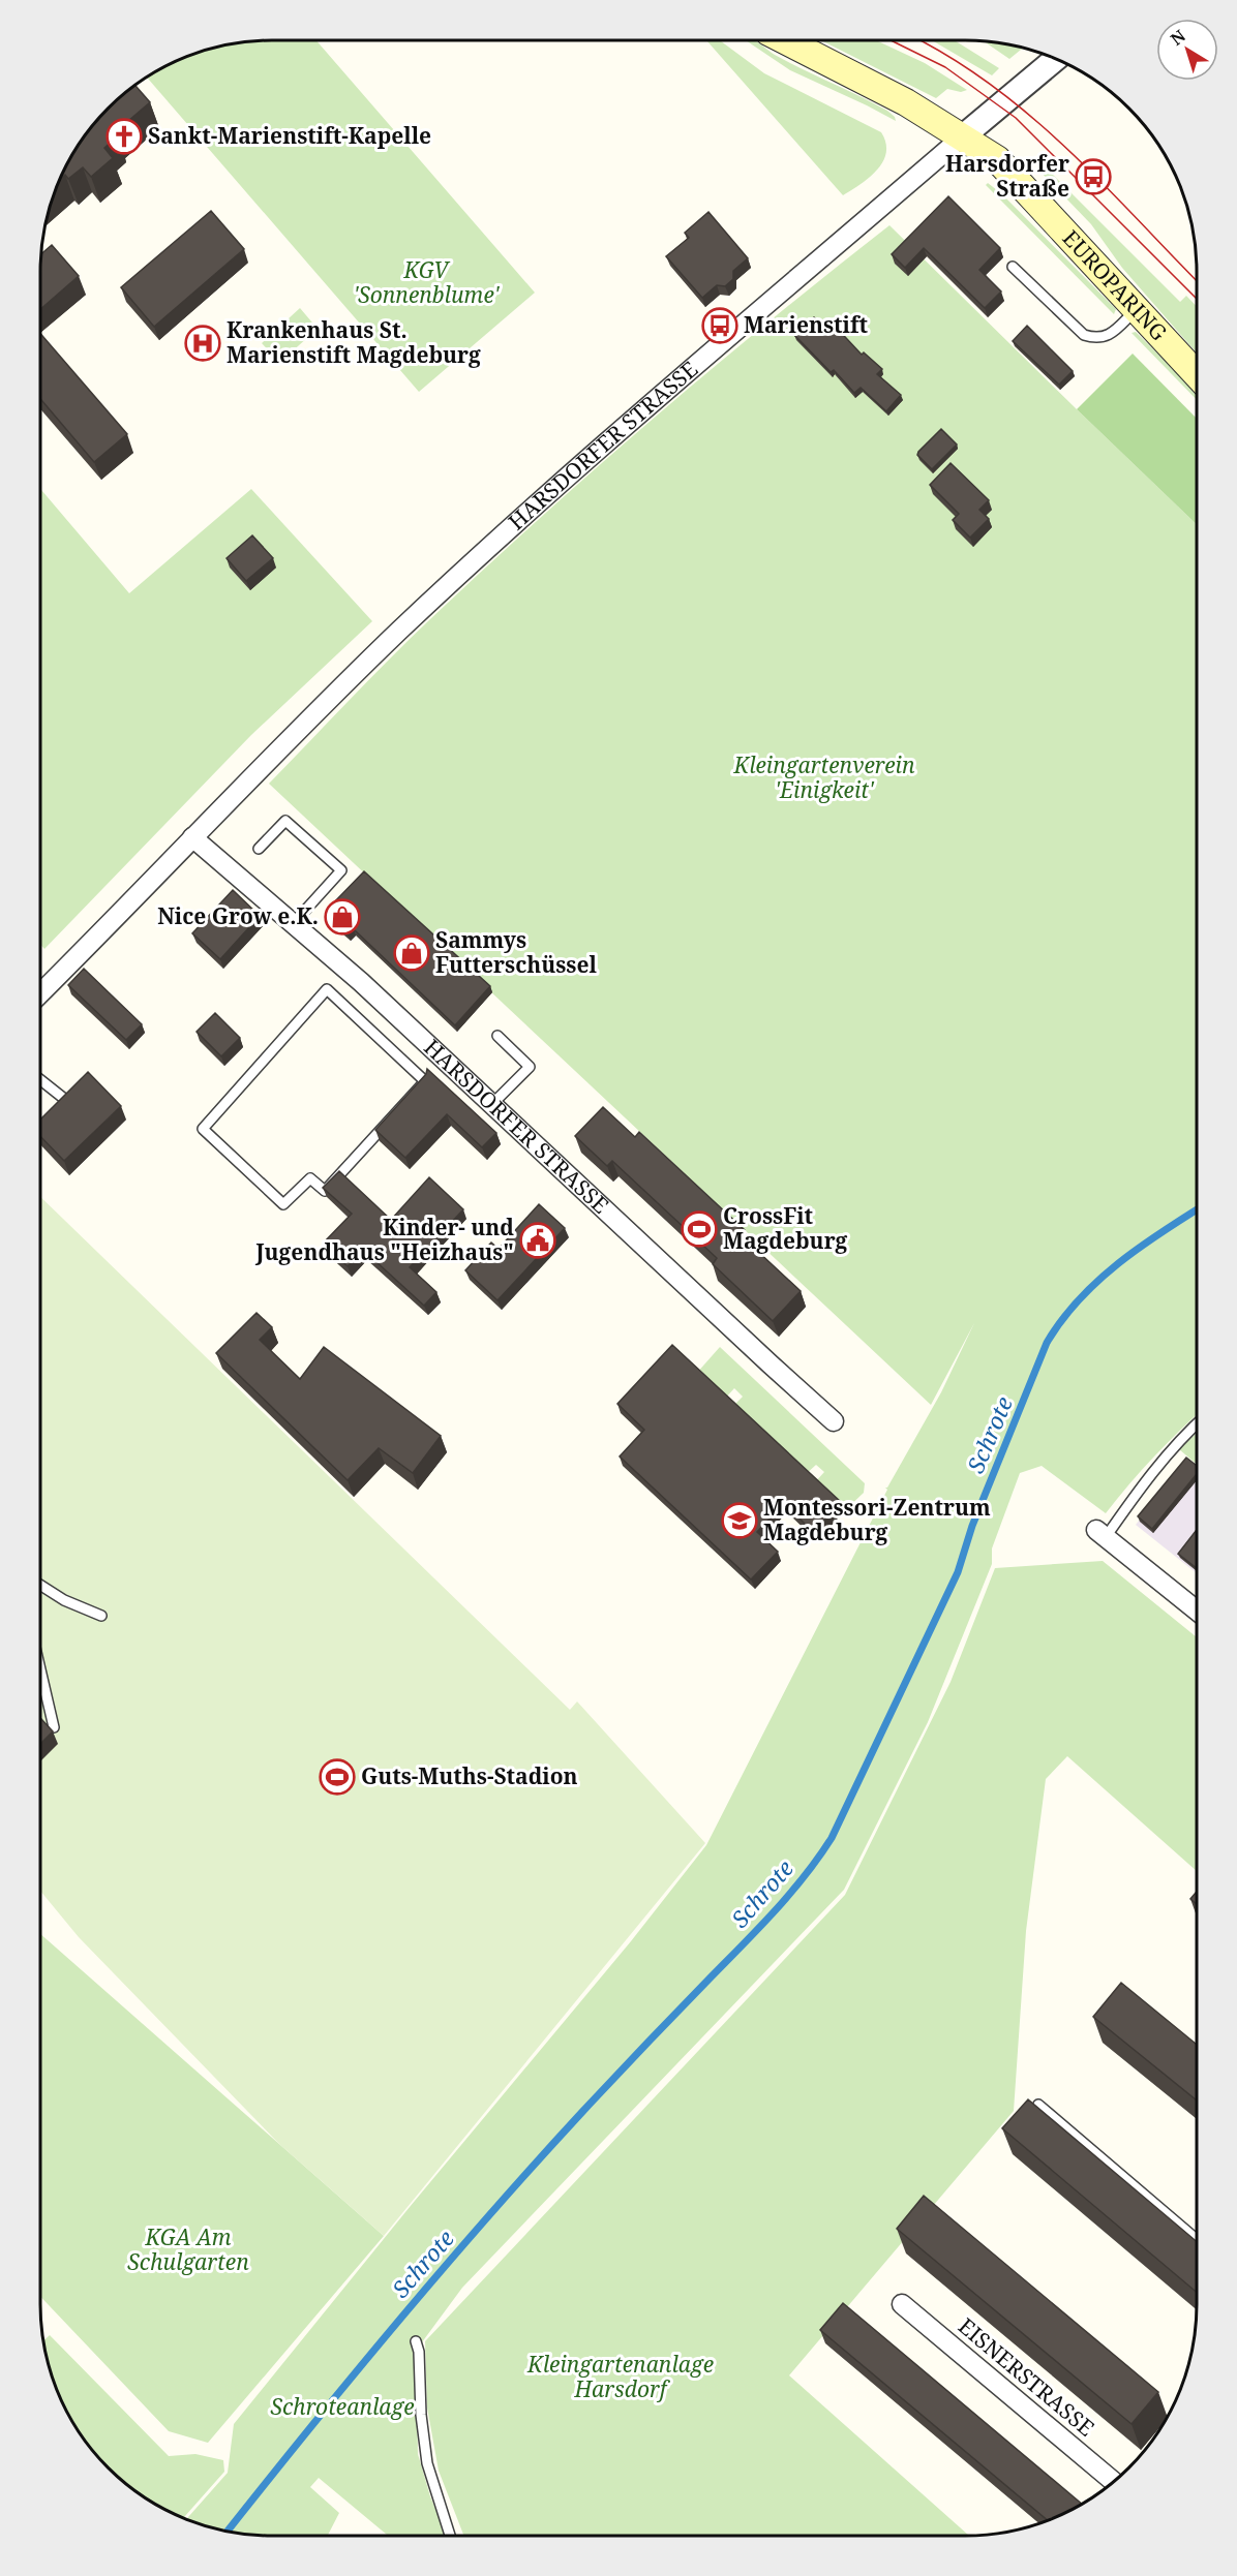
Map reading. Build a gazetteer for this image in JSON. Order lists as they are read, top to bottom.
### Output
{
  "streets": {
    "main road": ["EUROPARING"],
    "street": ["HARSDORFER STRASSE", "EISNERSTRASSE"]
  },
  "crossings": [
    ["EUROPARING", "HARSDORFER STRASSE"]
  ],
  "water": ["Schrote"],
  "parks": [
    "KGV 'Sonnenblume'",
    "Kleingartenverein 'Einigkeit'",
    "KGA Am Schulgarten",
    "Kleingartenanlage Harsdorf",
    "Schroteanlage"
  ],
  "places": {
    "church": ["Sankt-Marienstift-Kapelle"],
    "bus stop": ["Harsdorfer Straße", "Marienstift"],
    "hospital": ["Krankenhaus St. Marienstift Magdeburg"],
    "shop": ["Nice Grow e.K.", "Sammys Futterschüssel"],
    "sports": ["CrossFit Magdeburg", "Guts-Muths-Stadion"],
    "public building": ["Kinder- und Jugendhaus \"Heizhaus\""],
    "school or university": ["Montessori-Zentrum Magdeburg"]
  },
  "north": "top left"
}
